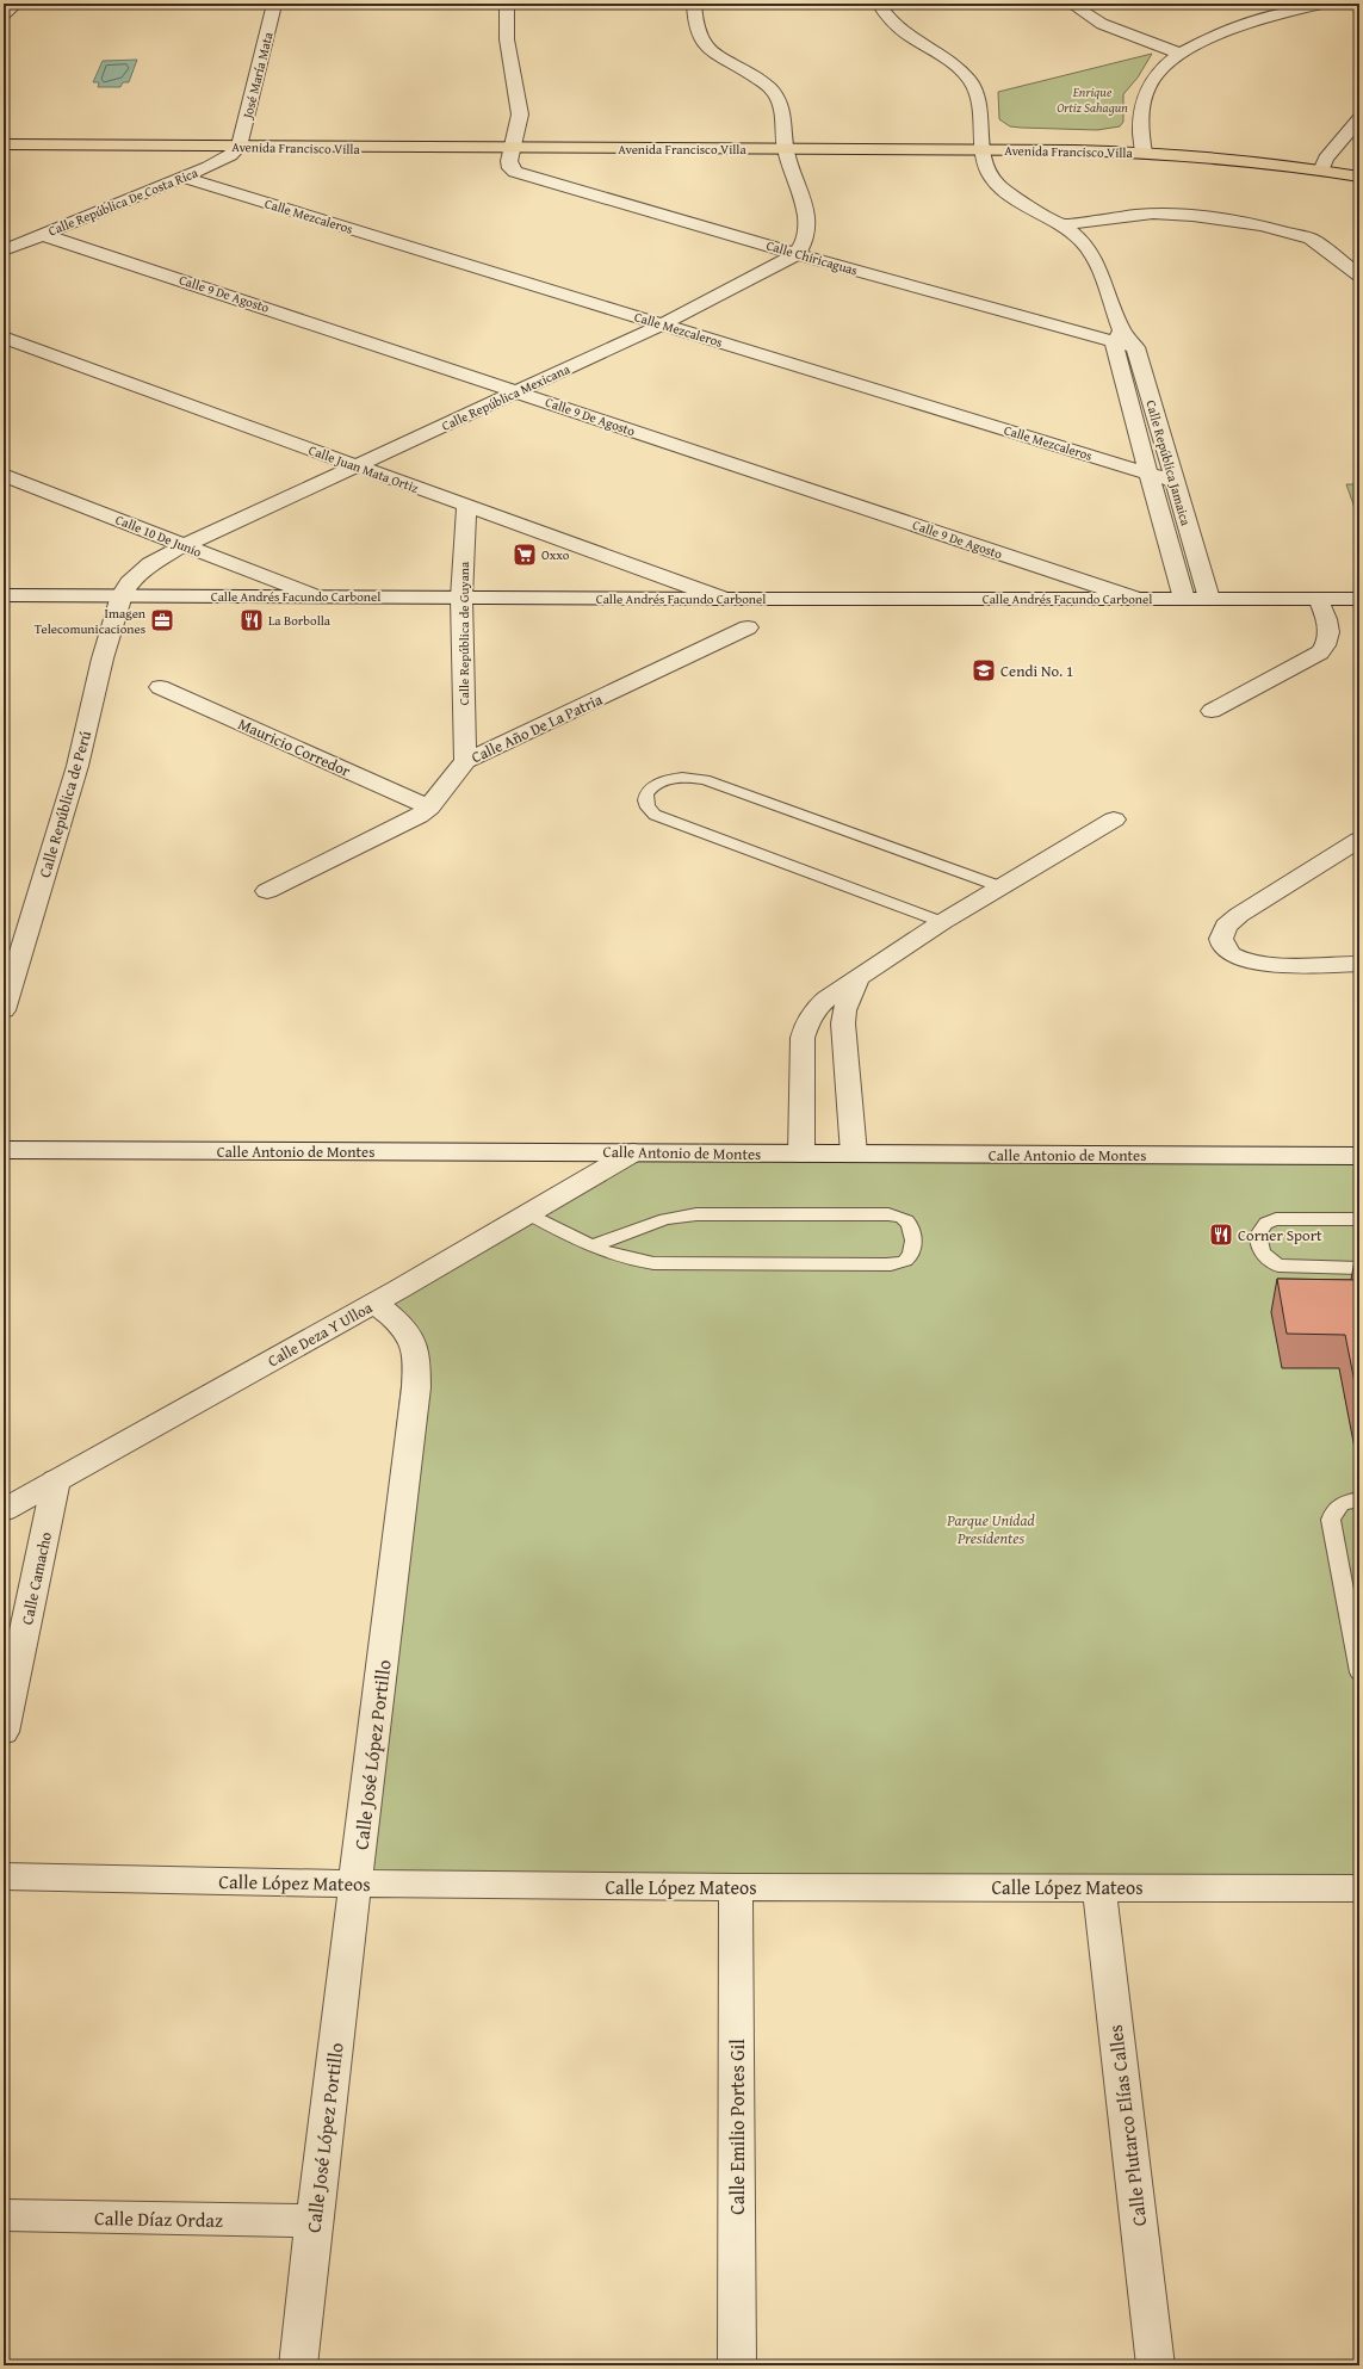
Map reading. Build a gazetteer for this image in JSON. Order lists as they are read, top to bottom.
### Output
{
  "streets": {
    "main road": ["Avenida Francisco Villa"],
    "street": [
      "José María Mata",
      "Calle República De Costa Rica",
      "Calle Mezcaleros",
      "Calle Chiricaguas",
      "Calle 9 De Agosto",
      "Calle República Mexicana",
      "Calle República Jamaica",
      "Calle Juan Mata Ortiz",
      "Calle 10 De Junio",
      "Calle Andrés Facundo Carbonel",
      "Calle República de Guyana",
      "Calle Año De La Patria",
      "Mauricio Corredor",
      "Calle República de Perú",
      "Calle Antonio de Montes",
      "Calle Deza Y Ulloa",
      "Calle Camacho",
      "Calle José López Portillo",
      "Calle López Mateos",
      "Calle Plutarco Elías Calles",
      "Calle Emilio Portes Gil",
      "Calle Díaz Ordaz"
    ]
  },
  "crossings": [
    ["José María Mata", "Avenida Francisco Villa"],
    ["José María Mata", "Calle República De Costa Rica"],
    ["Avenida Francisco Villa", "Calle República De Costa Rica"],
    ["Avenida Francisco Villa", "Calle Chiricaguas"],
    ["Avenida Francisco Villa", "Calle República Jamaica"],
    ["Calle República De Costa Rica", "Calle Mezcaleros"],
    ["Calle República De Costa Rica", "Calle 9 De Agosto"],
    ["Calle Mezcaleros", "Calle República Mexicana"],
    ["Calle Mezcaleros", "Calle República Jamaica"],
    ["Calle Chiricaguas", "Calle República Mexicana"],
    ["Calle Chiricaguas", "Calle República Jamaica"],
    ["Calle 9 De Agosto", "Calle República Mexicana"],
    ["Calle 9 De Agosto", "Calle Andrés Facundo Carbonel"],
    ["Calle República Mexicana", "Calle Juan Mata Ortiz"],
    ["Calle República Mexicana", "Calle 10 De Junio"],
    ["Calle República Mexicana", "Calle Andrés Facundo Carbonel"],
    ["Calle República Mexicana", "Calle República de Perú"],
    ["Calle República Jamaica", "Calle Andrés Facundo Carbonel"],
    ["Calle Juan Mata Ortiz", "Calle Andrés Facundo Carbonel"],
    ["Calle Juan Mata Ortiz", "Calle República de Guyana"],
    ["Calle 10 De Junio", "Calle Andrés Facundo Carbonel"],
    ["Calle Andrés Facundo Carbonel", "Calle República de Guyana"],
    ["Calle Andrés Facundo Carbonel", "Calle República de Perú"],
    ["Calle República de Guyana", "Calle Año De La Patria"],
    ["Calle Año De La Patria", "Mauricio Corredor"],
    ["Calle Antonio de Montes", "Calle Deza Y Ulloa"],
    ["Calle Deza Y Ulloa", "Calle Camacho"],
    ["Calle Deza Y Ulloa", "Calle José López Portillo"],
    ["Calle José López Portillo", "Calle López Mateos"],
    ["Calle José López Portillo", "Calle Díaz Ordaz"],
    ["Calle López Mateos", "Calle Plutarco Elías Calles"],
    ["Calle López Mateos", "Calle Emilio Portes Gil"]
  ],
  "parks": ["Enrique Ortiz Sahagun", "Parque Unidad Presidentes"],
  "places": {
    "supermarket": ["Oxxo"],
    "office": ["Imagen Telecomunicaciones"],
    "restaurant": ["La Borbolla", "Corner Sport"],
    "school or university": ["Cendi No. 1"]
  }
}
